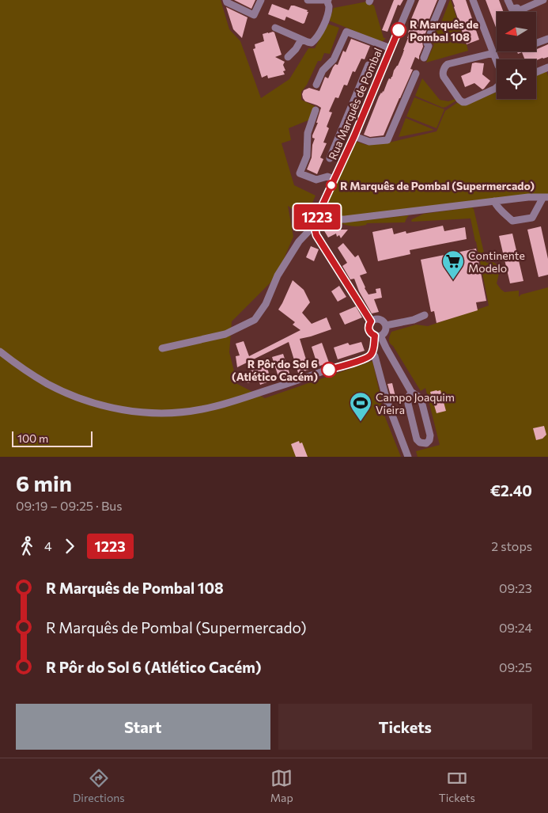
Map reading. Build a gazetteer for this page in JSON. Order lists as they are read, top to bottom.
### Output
{
  "streets": {
    "street": ["Rua Marquês de Pombal"]
  },
  "places": {
    "other": ["R Marquês de Pombal 108", "R Marquês de Pombal (Supermercado)", "R Pôr do Sol 6 (Atlético Cacém)"],
    "supermarket": ["Continente Modelo"],
    "sports": ["Campo Joaquim Vieira"]
  },
  "lines": ["bus line 1223"],
  "scale_bar": "100 m",
  "north": "left",
  "page": {
    "on_map": "1223",
    "scale": "100 m",
    "heading": ["6 min", "09:19 – 09:25 · Bus", "€2.40"],
    "legs": ["4", "1223", "2 stops"],
    "list": [
      {
        "name": "R Marquês de Pombal 108",
        "value": "09:23"
      },
      {
        "name": "R Marquês de Pombal (Supermercado)",
        "value": "09:24"
      },
      {
        "name": "R Pôr do Sol 6 (Atlético Cacém)",
        "value": "09:25"
      }
    ],
    "buttons": ["Start", "Tickets"],
    "tabs": ["Directions", "Map", "Tickets"]
  }
}
